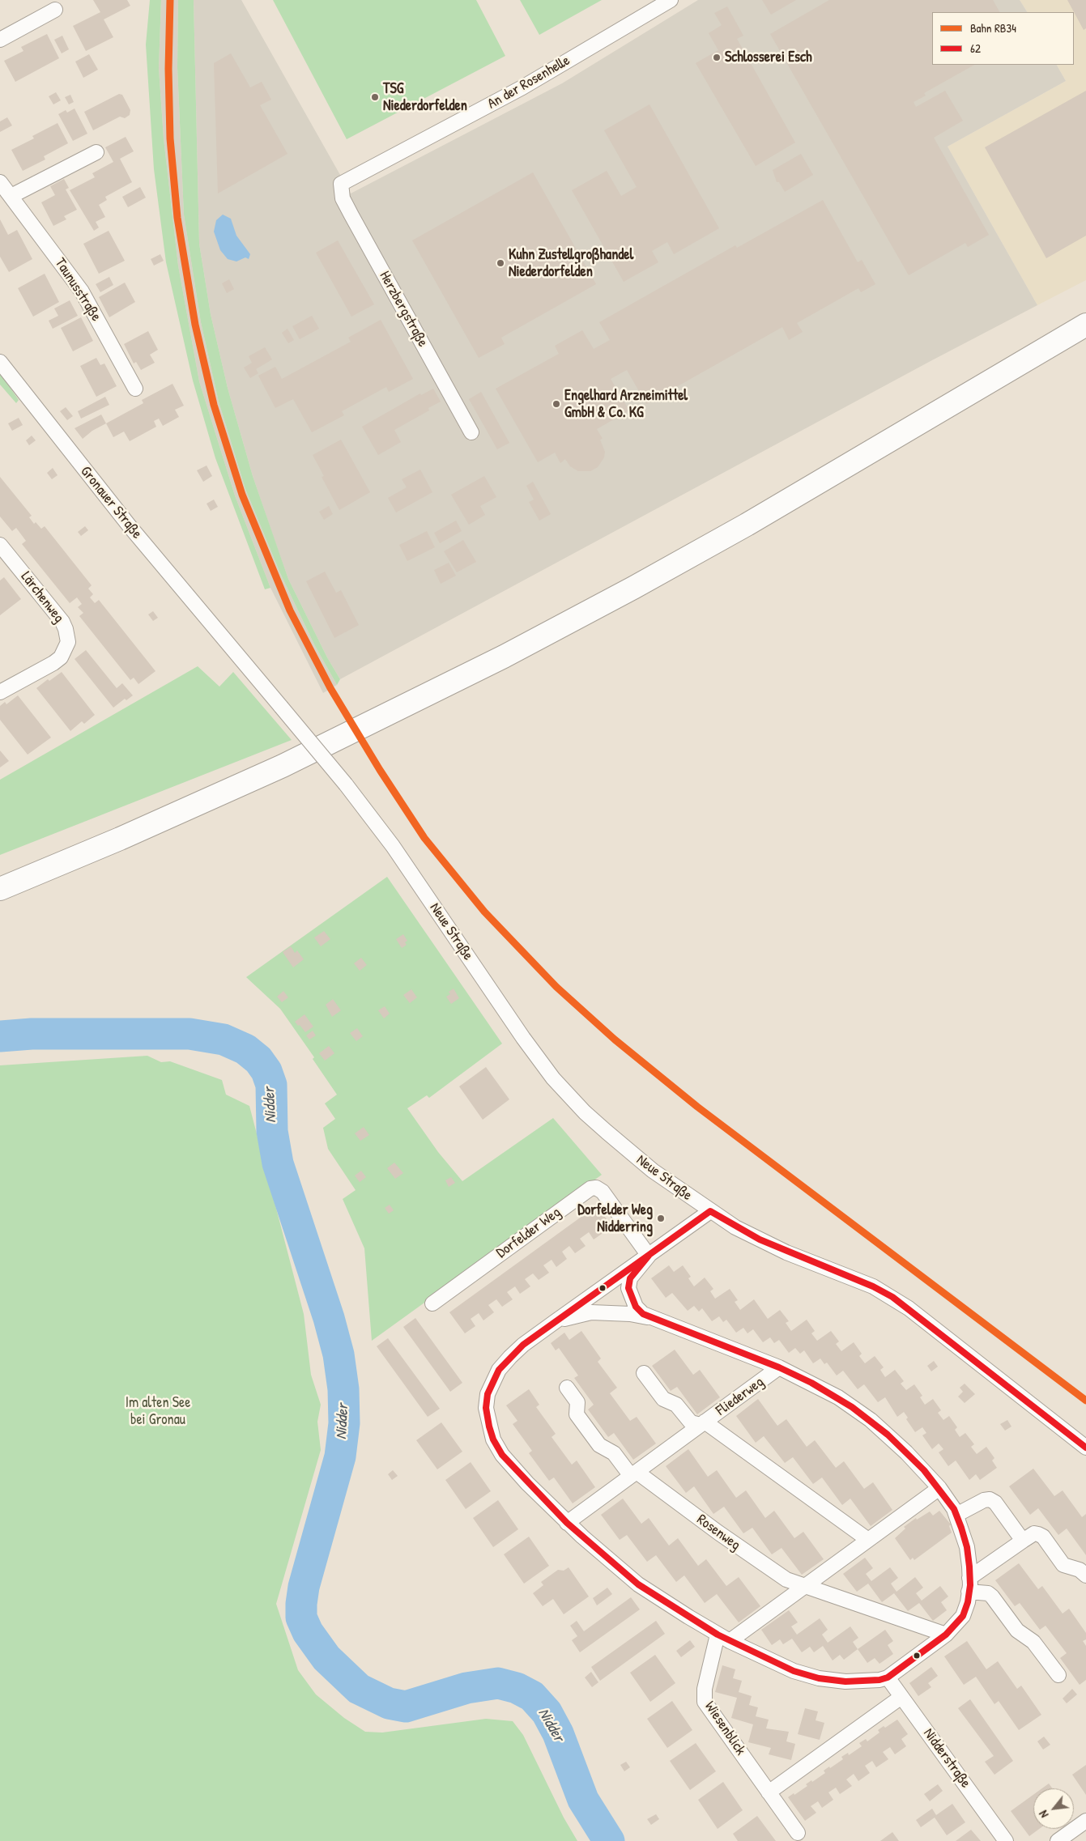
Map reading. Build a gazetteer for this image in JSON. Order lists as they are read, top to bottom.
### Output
{
  "streets": {
    "street": [
      "An der Rosenhelle",
      "Taunusstraße",
      "Herzbergstraße",
      "Gronauer Straße",
      "Lärchenweg",
      "Neue Straße",
      "Dorfelder Weg",
      "Fliederweg",
      "Rosenweg",
      "Wiesenblick",
      "Nidderstraße"
    ]
  },
  "crossings": [
    ["An der Rosenhelle", "Herzbergstraße"],
    ["Gronauer Straße", "Neue Straße"],
    ["Fliederweg", "Rosenweg"]
  ],
  "water": ["Nidder"],
  "parks": ["Im alten See bei Gronau"],
  "places": [
    "Schlosserei Esch",
    "TSG Niederdorfelden",
    "Kuhn Zustellgroßhandel Niederdorfelden",
    "Engelhard Arzneimittel GmbH & Co. KG",
    "Dorfelder Weg Nidderring"
  ],
  "lines": ["rail line RB34", "transit line 62"],
  "legend": ["Bahn RB34", "62"],
  "north": "bottom left"
}
